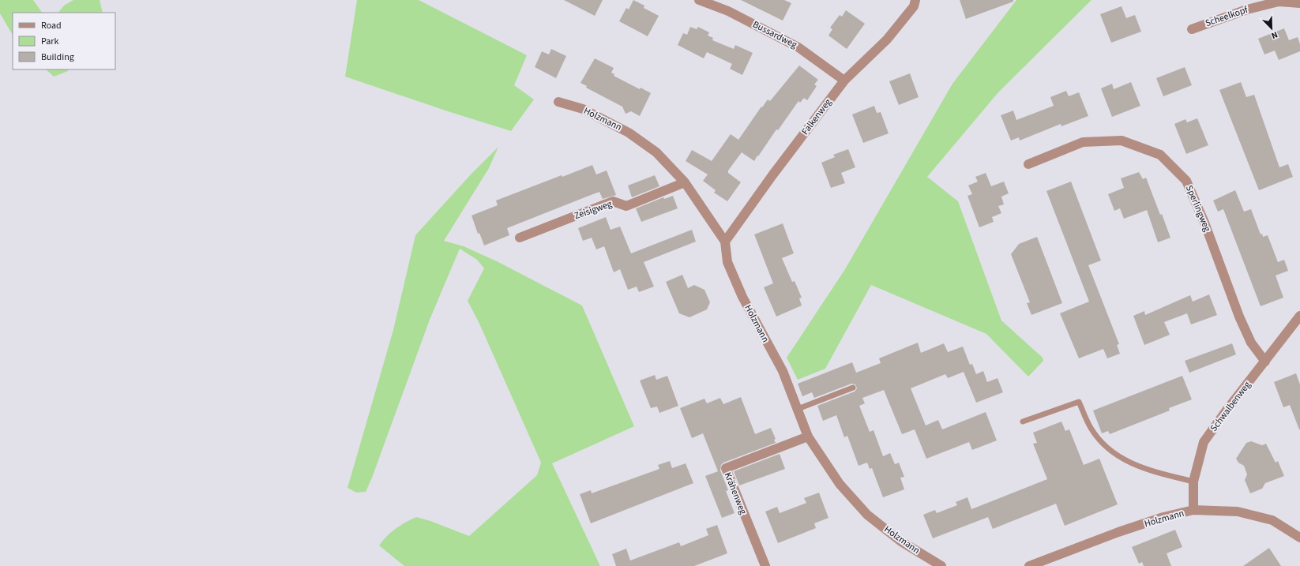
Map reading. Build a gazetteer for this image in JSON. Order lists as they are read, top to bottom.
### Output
{
  "streets": {
    "street": [
      "Scheelkopf",
      "Bussardweg",
      "Falkenweg",
      "Holzmann",
      "Sperlingweg",
      "Zeisigweg",
      "Schwalbenweg",
      "Krähenweg"
    ]
  },
  "crossings": [
    ["Bussardweg", "Falkenweg"],
    ["Falkenweg", "Holzmann"],
    ["Holzmann", "Zeisigweg"],
    ["Holzmann", "Schwalbenweg"],
    ["Holzmann", "Krähenweg"],
    ["Sperlingweg", "Schwalbenweg"]
  ],
  "legend": ["Road", "Park", "Building"],
  "north": "bottom right"
}
